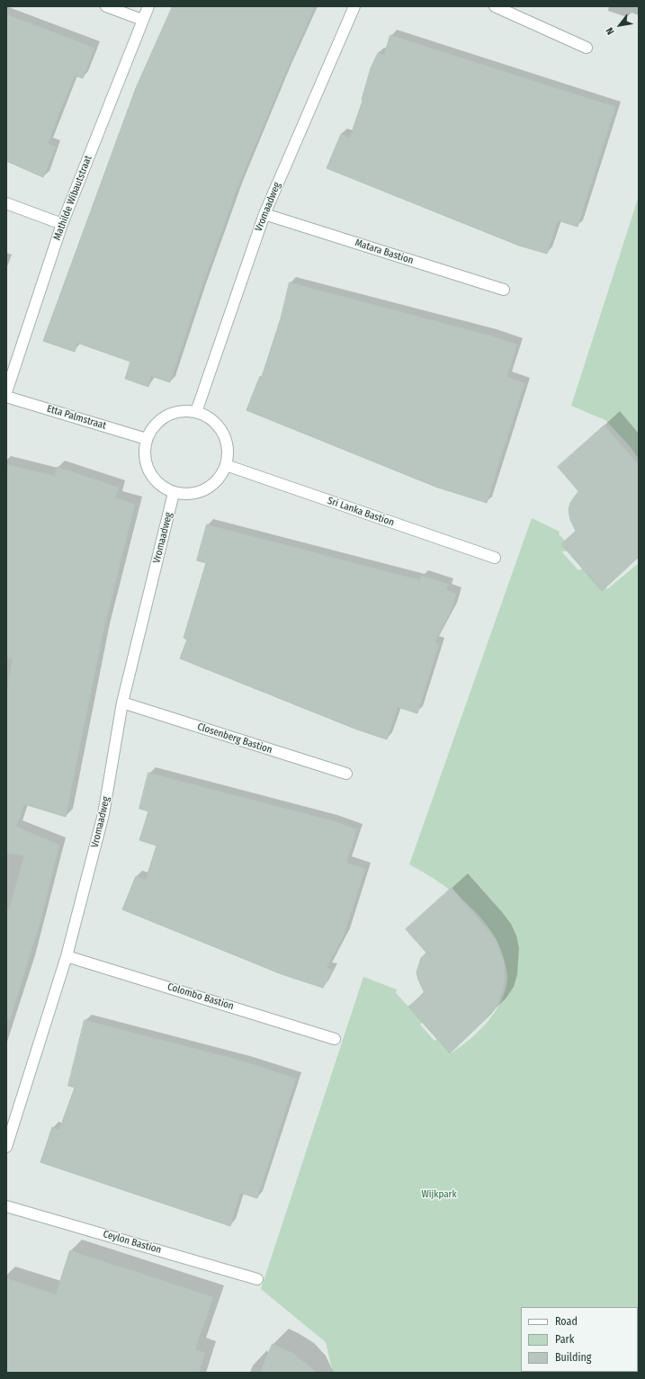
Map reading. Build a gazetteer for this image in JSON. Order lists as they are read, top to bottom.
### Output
{
  "streets": {
    "street": [
      "Mathilde Wibautstraat",
      "Vromaadweg",
      "Matara Bastion",
      "Etta Palmstraat",
      "Sri Lanka Bastion",
      "Closenberg Bastion",
      "Colombo Bastion",
      "Ceylon Bastion"
    ]
  },
  "crossings": [
    ["Vromaadweg", "Matara Bastion"],
    ["Vromaadweg", "Etta Palmstraat"],
    ["Vromaadweg", "Sri Lanka Bastion"],
    ["Vromaadweg", "Closenberg Bastion"],
    ["Vromaadweg", "Colombo Bastion"],
    ["Etta Palmstraat", "Sri Lanka Bastion"]
  ],
  "parks": ["Wijkpark"],
  "legend": ["Road", "Park", "Building"],
  "north": "bottom left"
}
